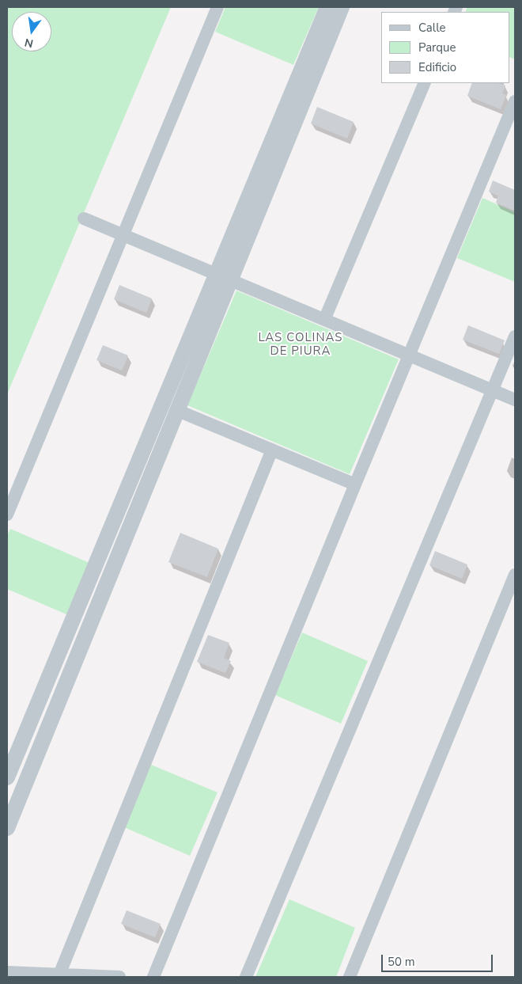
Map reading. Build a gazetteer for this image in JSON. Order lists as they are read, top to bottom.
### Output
{
  "districts": ["LAS COLINAS DE PIURA"],
  "legend": ["Calle", "Parque", "Edificio"],
  "scale_bar": "50 m",
  "north": "bottom"
}
